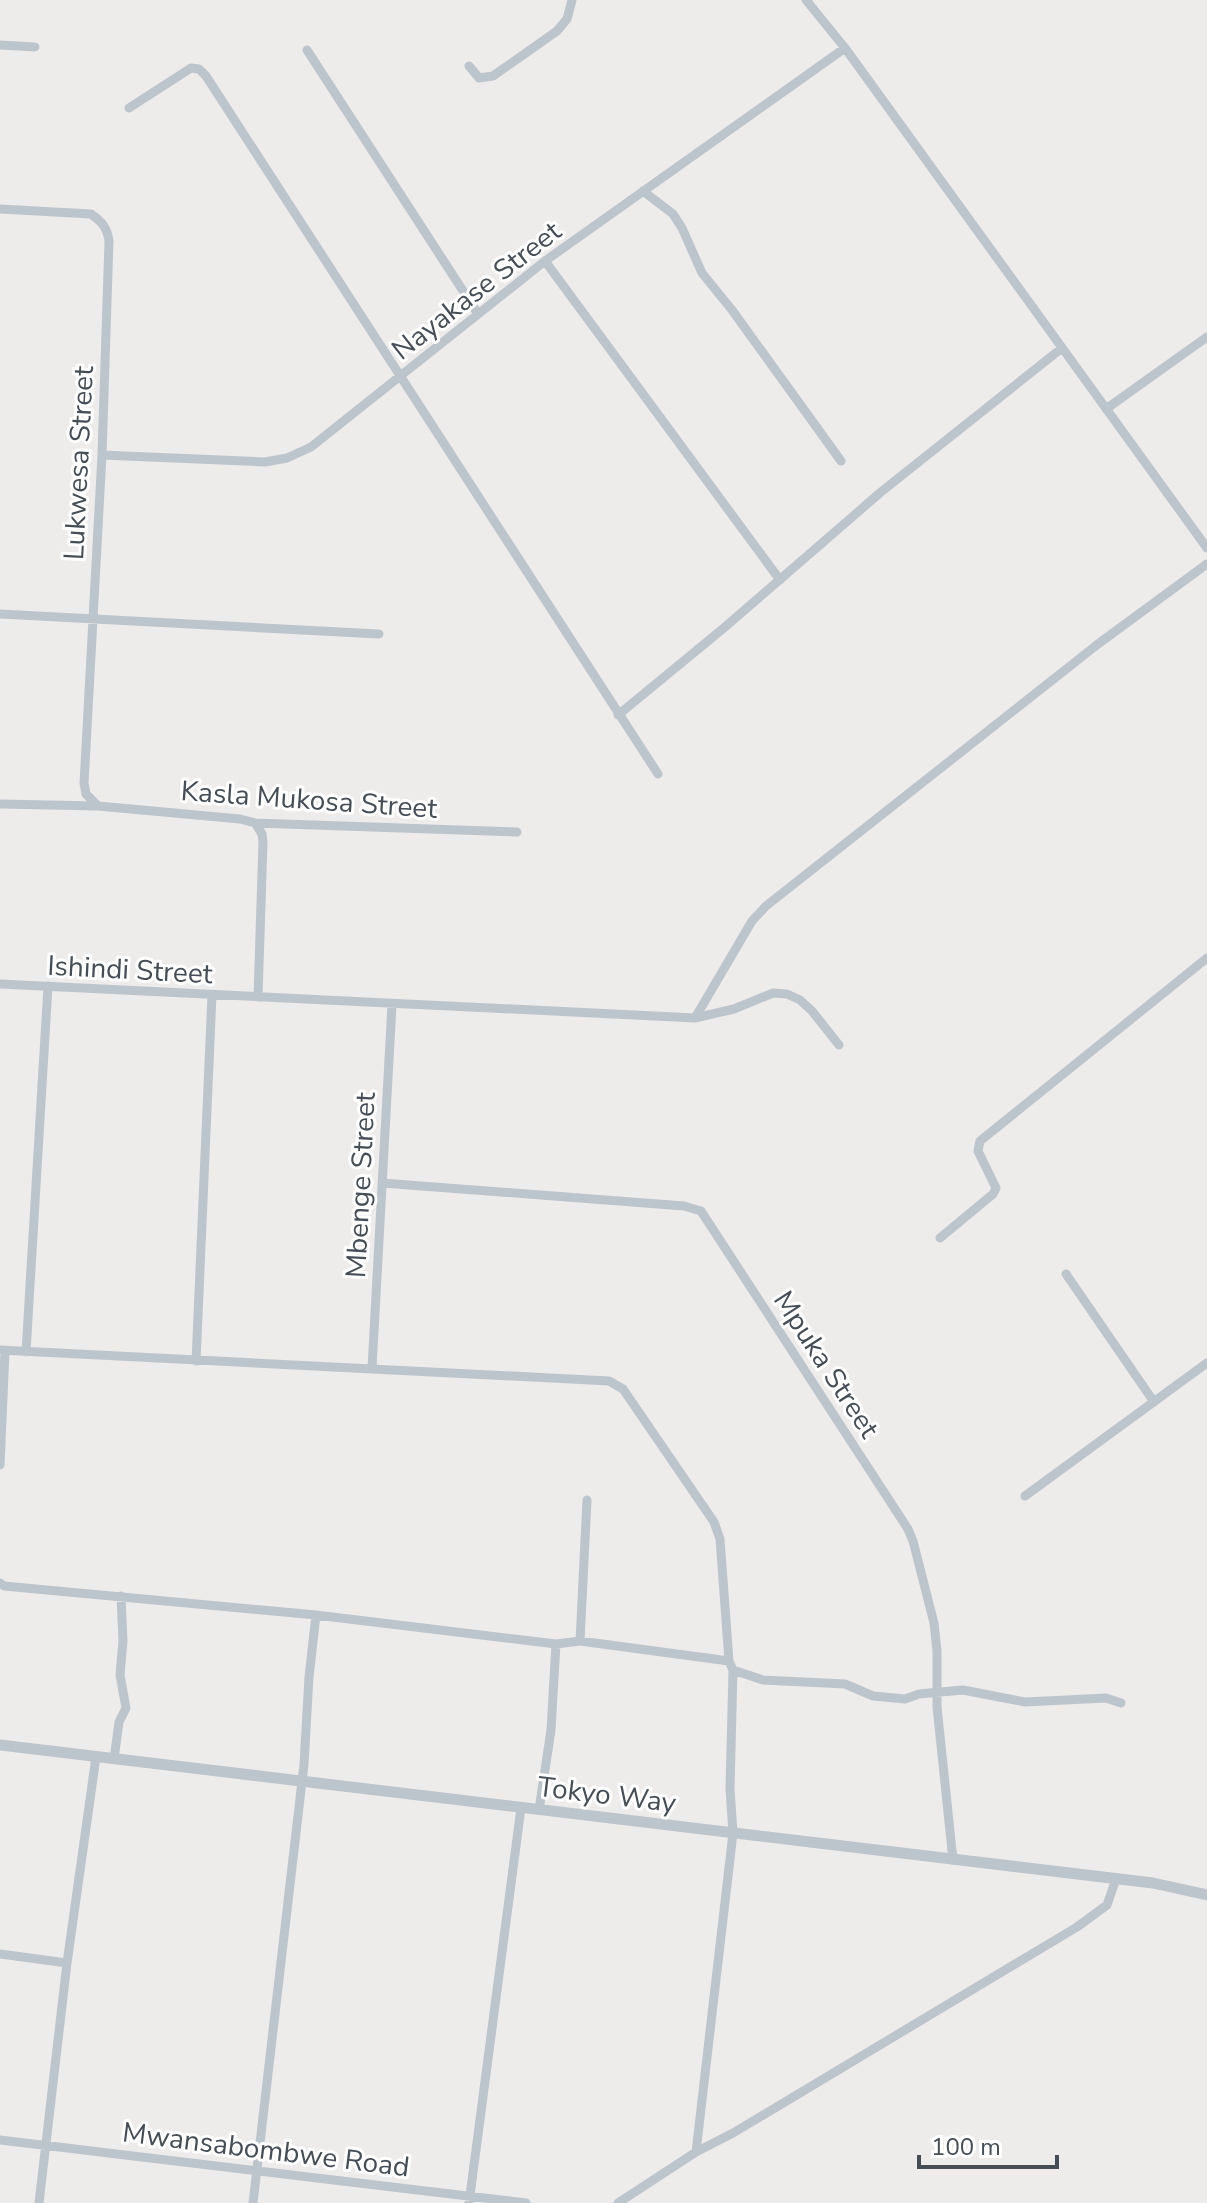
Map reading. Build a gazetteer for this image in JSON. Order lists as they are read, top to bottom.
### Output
{
  "streets": {
    "street": [
      "Nayakase Street",
      "Lukwesa Street",
      "Kasla Mukosa Street",
      "Ishindi Street",
      "Mbenge Street",
      "Mpuka Street",
      "Tokyo Way",
      "Mwansabombwe Road"
    ]
  },
  "crossings": [
    ["Nayakase Street", "Lukwesa Street"],
    ["Lukwesa Street", "Kasla Mukosa Street"],
    ["Ishindi Street", "Mbenge Street"],
    ["Mbenge Street", "Mpuka Street"],
    ["Mpuka Street", "Tokyo Way"]
  ],
  "scale_bar": "100 m"
}
